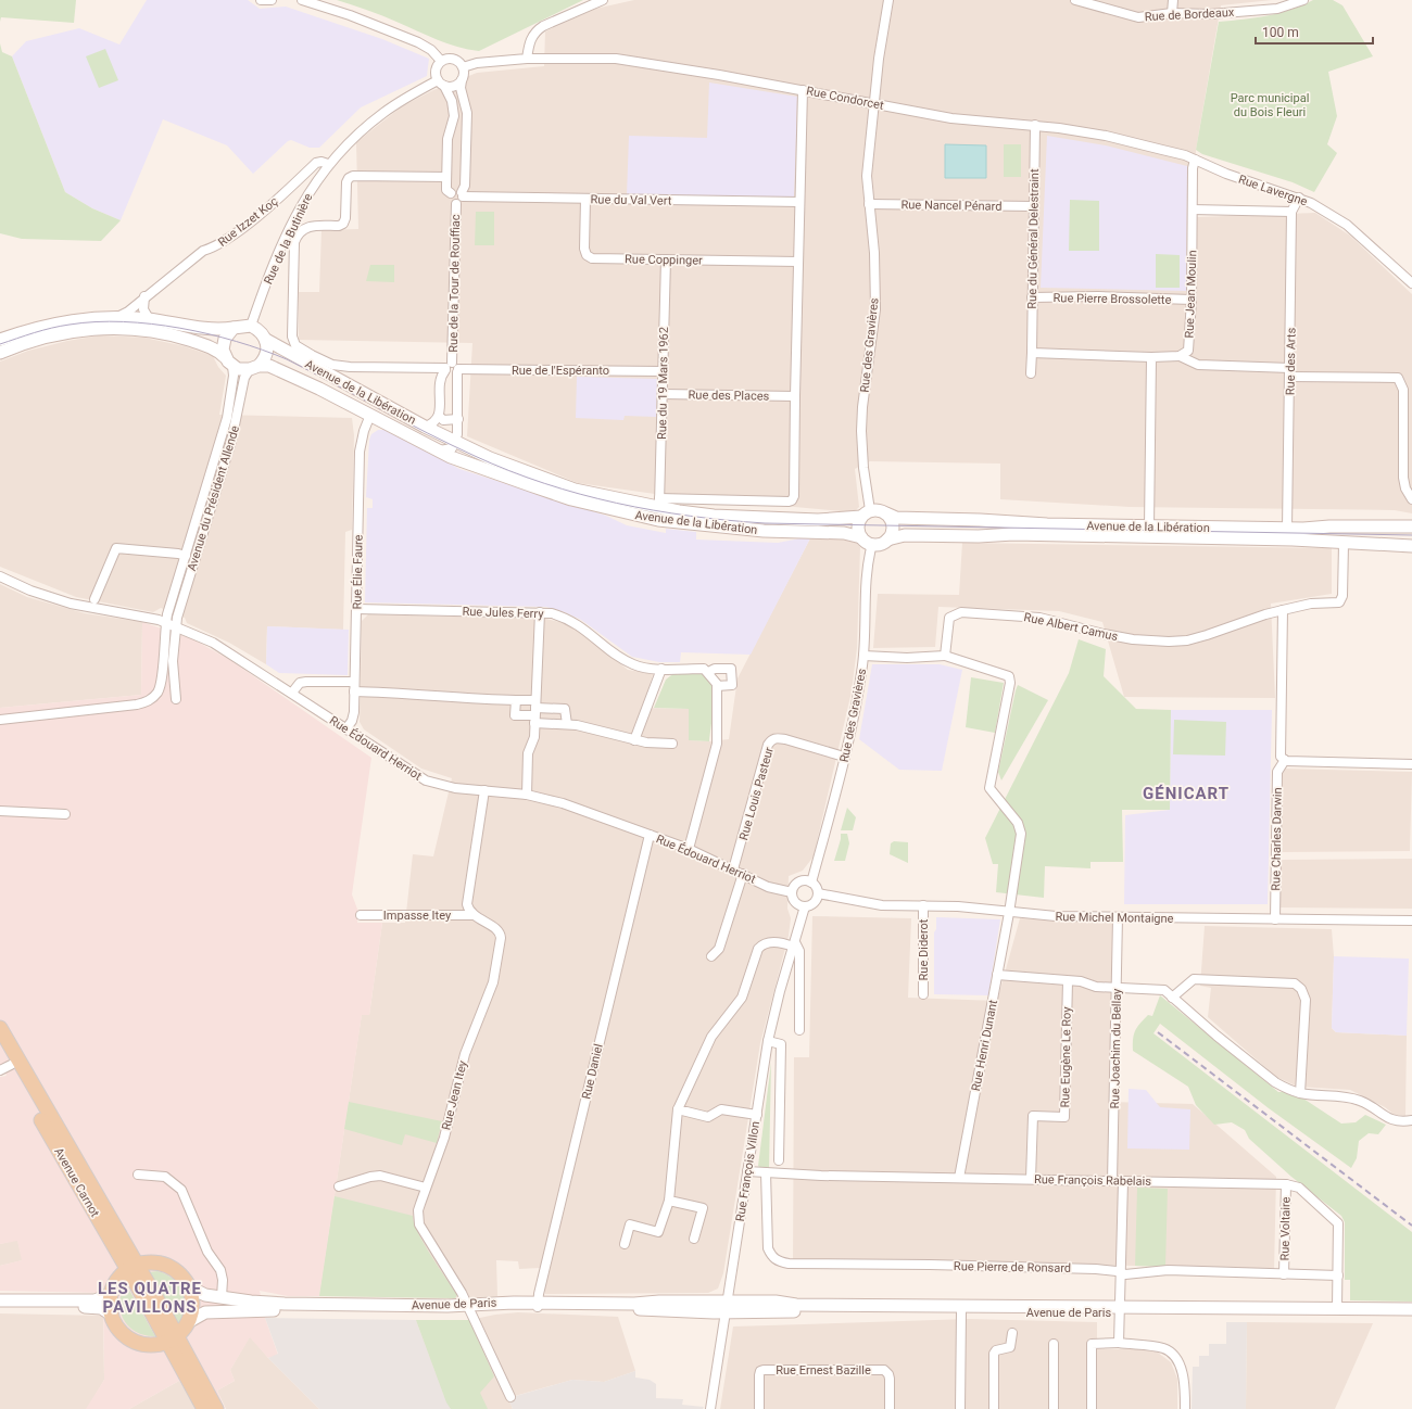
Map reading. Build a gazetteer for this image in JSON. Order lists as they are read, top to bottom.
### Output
{
  "streets": {
    "main road": ["Avenue Carnot"],
    "street": [
      "Rue de Bordeaux",
      "Rue Condorcet",
      "Rue Lavergne",
      "Rue du Val Vert",
      "Rue Nancel Pénard",
      "Rue Izzet Koç",
      "Rue de la Butinière",
      "Rue du Général Delestraint",
      "Rue Coppinger",
      "Rue de la Tour de Rouffiac",
      "Rue Jean Moulin",
      "Rue Pierre Brossolette",
      "Rue des Gravières",
      "Rue des Arts",
      "Rue de l'Espéranto",
      "Rue du 19 Mars 1962",
      "Avenue de la Libération",
      "Rue des Places",
      "Avenue du Président Allende",
      "Rue Élie Faure",
      "Rue Jules Ferry",
      "Rue Albert Camus",
      "Rue Édouard Herriot",
      "Rue Louis Pasteur",
      "Rue Charles Darwin",
      "Impasse Itey",
      "Rue Michel Montaigne",
      "Rue Diderot",
      "Rue Henri Dunant",
      "Rue Joachim du Bellay",
      "Rue Eugène Le Roy",
      "Rue Daniel",
      "Rue Jean Itey",
      "Rue François Villon",
      "Rue François Rabelais",
      "Rue Voltaire",
      "Rue Pierre de Ronsard",
      "Avenue de Paris",
      "Rue Ernest Bazille"
    ]
  },
  "crossings": [
    ["Rue Condorcet", "Rue Lavergne"],
    ["Rue Condorcet", "Rue du Général Delestraint"],
    ["Rue Condorcet", "Rue des Gravières"],
    ["Rue Lavergne", "Rue Jean Moulin"],
    ["Rue Lavergne", "Rue des Arts"],
    ["Rue du Val Vert", "Rue Coppinger"],
    ["Rue du Val Vert", "Rue de la Tour de Rouffiac"],
    ["Rue Nancel Pénard", "Rue du Général Delestraint"],
    ["Rue Nancel Pénard", "Rue des Gravières"],
    ["Rue Izzet Koç", "Rue de la Butinière"],
    ["Rue de la Butinière", "Rue de la Tour de Rouffiac"],
    ["Rue de la Butinière", "Avenue de la Libération"],
    ["Rue de la Butinière", "Avenue du Président Allende"],
    ["Rue du Général Delestraint", "Rue Pierre Brossolette"],
    ["Rue Coppinger", "Rue du 19 Mars 1962"],
    ["Rue de la Tour de Rouffiac", "Rue de l'Espéranto"],
    ["Rue de la Tour de Rouffiac", "Avenue de la Libération"],
    ["Rue Jean Moulin", "Rue Pierre Brossolette"],
    ["Rue des Gravières", "Avenue de la Libération"],
    ["Rue des Gravières", "Rue Édouard Herriot"],
    ["Rue des Gravières", "Rue Louis Pasteur"],
    ["Rue des Gravières", "Rue Michel Montaigne"],
    ["Rue des Gravières", "Rue François Villon"],
    ["Rue des Arts", "Avenue de la Libération"],
    ["Rue de l'Espéranto", "Rue du 19 Mars 1962"],
    ["Rue du 19 Mars 1962", "Avenue de la Libération"],
    ["Rue du 19 Mars 1962", "Rue des Places"],
    ["Avenue de la Libération", "Avenue du Président Allende"],
    ["Avenue de la Libération", "Rue Élie Faure"],
    ["Avenue du Président Allende", "Rue Édouard Herriot"],
    ["Rue Élie Faure", "Rue Jules Ferry"],
    ["Rue Élie Faure", "Rue Édouard Herriot"],
    ["Rue Albert Camus", "Rue Henri Dunant"],
    ["Rue Édouard Herriot", "Rue Louis Pasteur"],
    ["Rue Édouard Herriot", "Rue Michel Montaigne"],
    ["Rue Édouard Herriot", "Rue Daniel"],
    ["Rue Édouard Herriot", "Rue François Villon"],
    ["Rue Charles Darwin", "Rue Michel Montaigne"],
    ["Impasse Itey", "Rue Jean Itey"],
    ["Rue Michel Montaigne", "Rue Diderot"],
    ["Rue Michel Montaigne", "Rue Henri Dunant"],
    ["Rue Michel Montaigne", "Rue Joachim du Bellay"],
    ["Rue Michel Montaigne", "Rue François Villon"],
    ["Rue Henri Dunant", "Rue François Rabelais"],
    ["Rue Joachim du Bellay", "Rue François Rabelais"],
    ["Rue Eugène Le Roy", "Rue François Rabelais"],
    ["Rue Daniel", "Avenue de Paris"],
    ["Rue Jean Itey", "Avenue de Paris"],
    ["Rue François Villon", "Rue François Rabelais"],
    ["Rue François Villon", "Avenue de Paris"],
    ["Rue François Rabelais", "Rue Voltaire"],
    ["Rue François Rabelais", "Rue Pierre de Ronsard"],
    ["Rue François Rabelais", "Avenue de Paris"],
    ["Rue Voltaire", "Rue Pierre de Ronsard"]
  ],
  "districts": ["GÉNICART", "LES QUATRE PAVILLONS"],
  "parks": ["Parc municipal du Bois Fleuri"],
  "scale_bar": "100 m"
}
